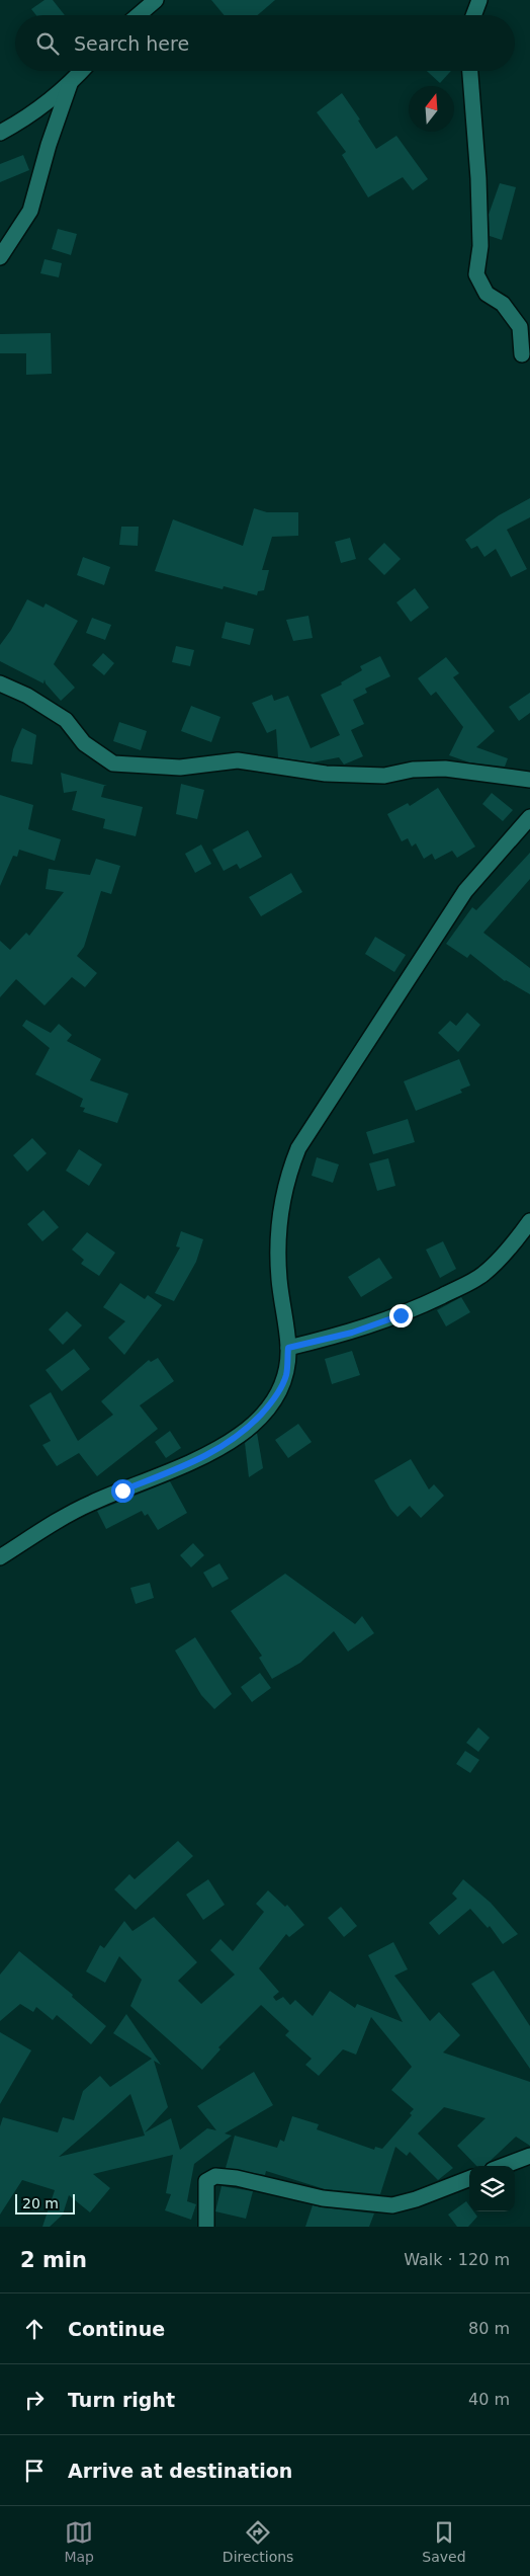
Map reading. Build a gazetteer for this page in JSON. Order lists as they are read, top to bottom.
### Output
{
  "scale_bar": "20 m",
  "north": "top",
  "page": {
    "search": "Search here",
    "scale": "20 m",
    "heading": ["2 min", "Walk · 120 m"],
    "list": [
      ["Continue", "80 m"],
      ["Turn right", "40 m"],
      "Arrive at destination"
    ],
    "nav": ["Map", "Directions", "Saved"]
  }
}
